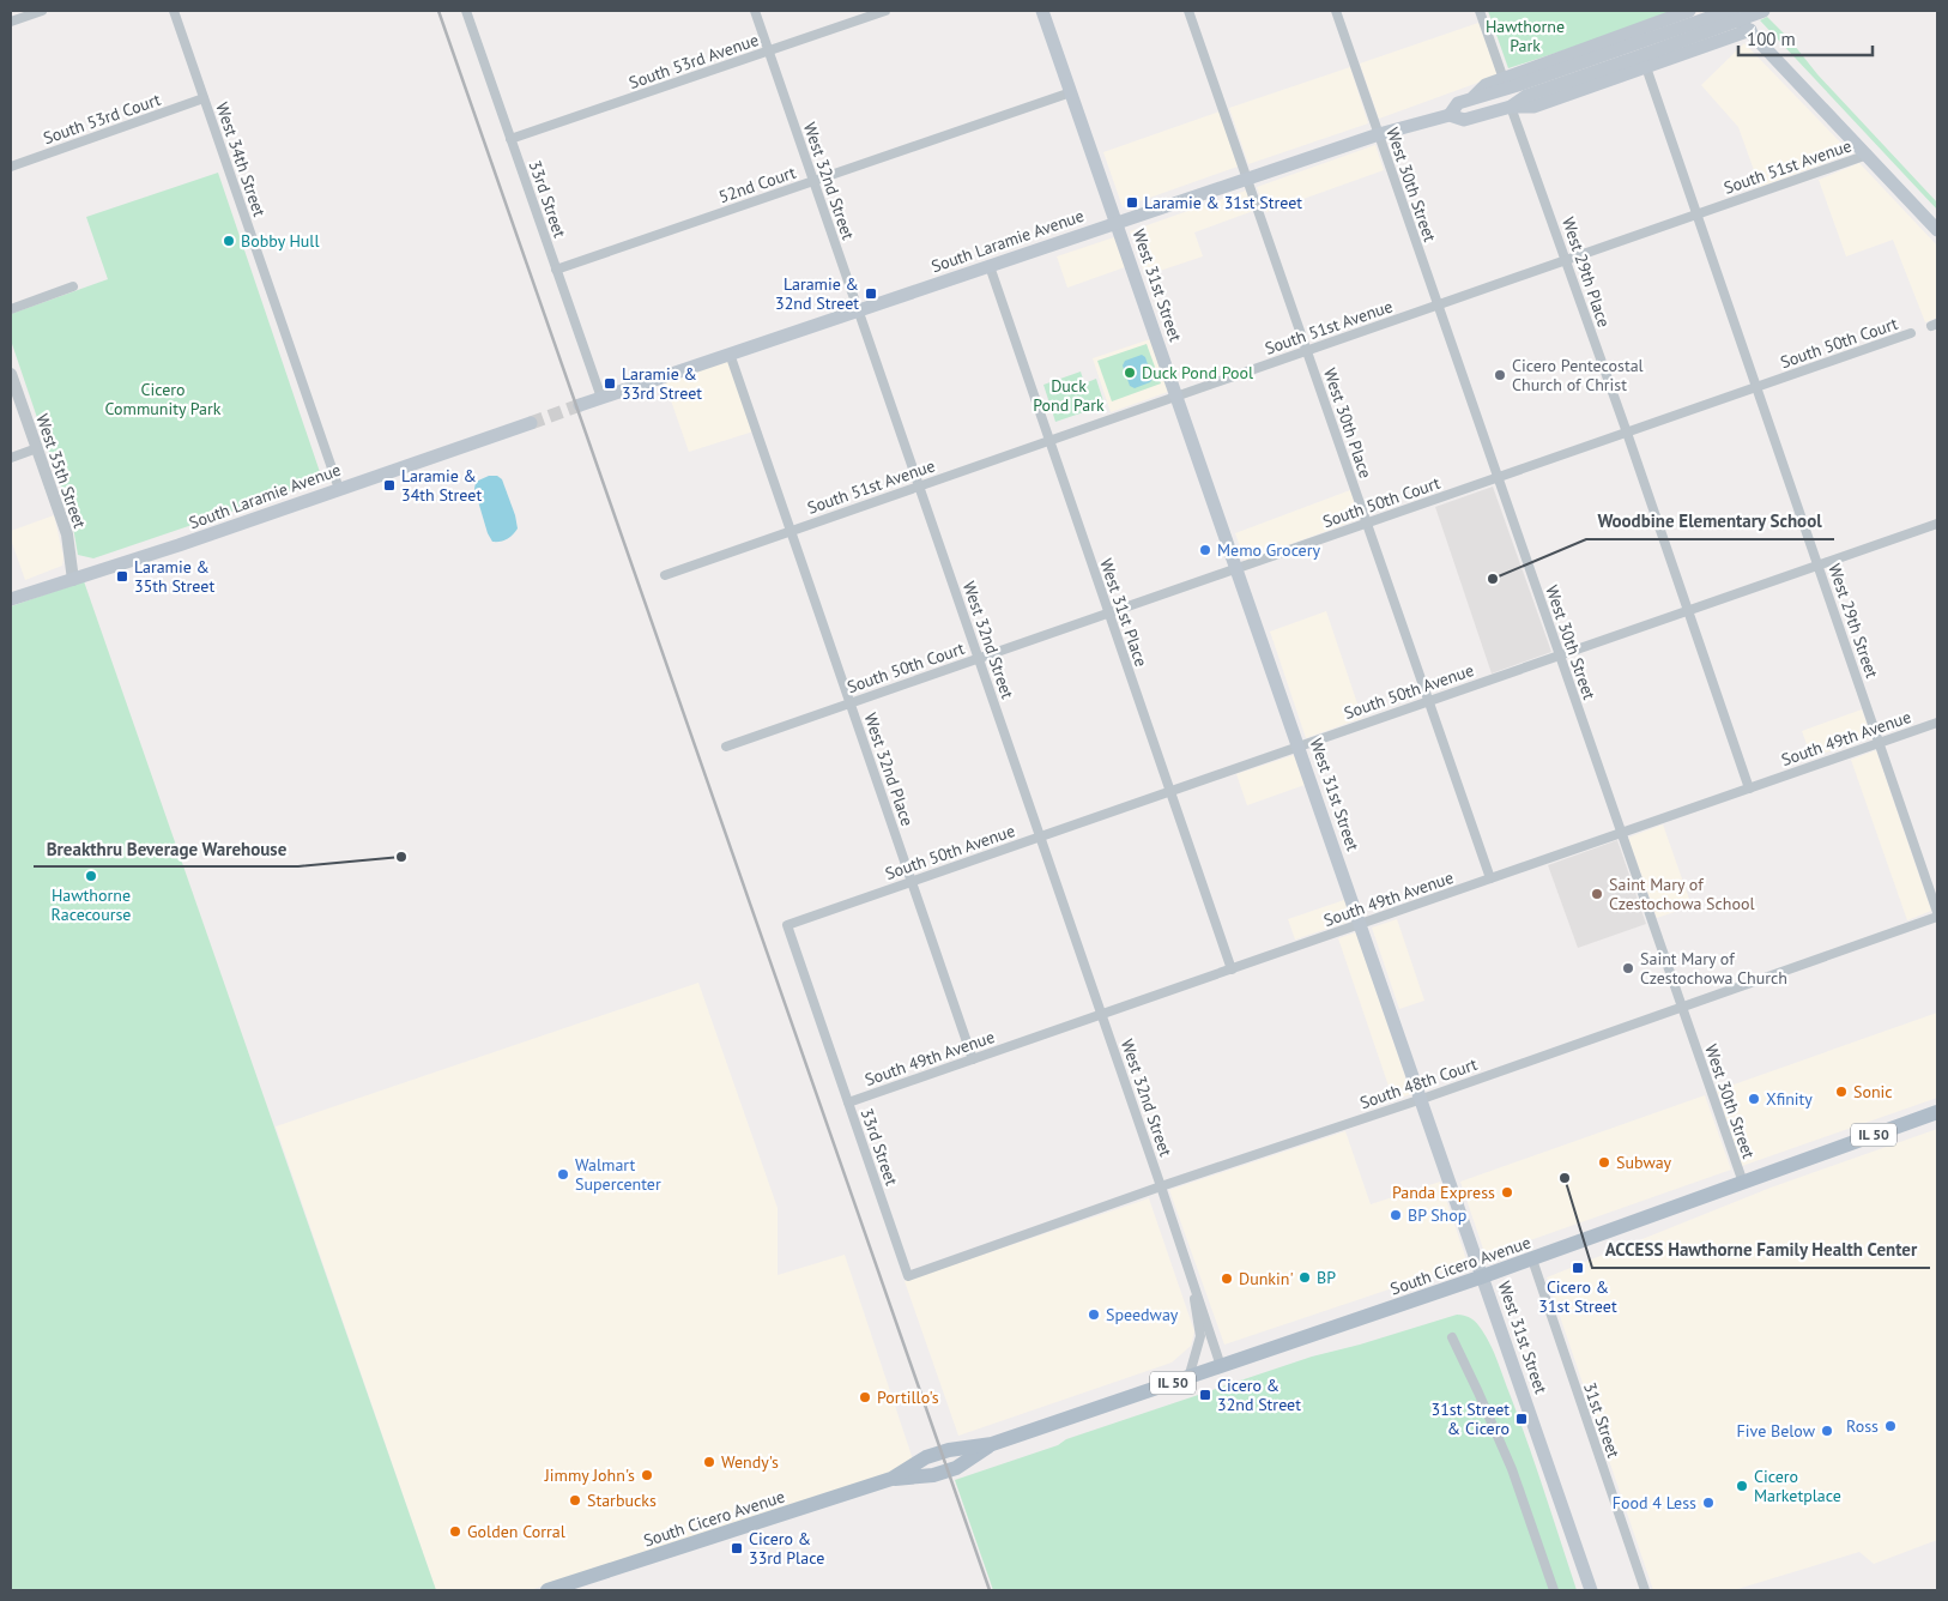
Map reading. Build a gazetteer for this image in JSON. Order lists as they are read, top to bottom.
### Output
{
  "streets": {
    "main road": [
      "South Laramie Avenue",
      "West 31st Street",
      "IL 50",
      "South Cicero Avenue"
    ],
    "street": [
      "South 53rd Avenue",
      "South 53rd Court",
      "West 34th Street",
      "South 51st Avenue",
      "West 32nd Street",
      "52nd Court",
      "West 30th Street",
      "33rd Street",
      "West 29th Place",
      "South 50th Court",
      "West 30th Place",
      "West 35th Street",
      "West 31st Place",
      "West 29th Street",
      "South 50th Avenue",
      "South 49th Avenue",
      "West 32nd Place",
      "South 48th Court",
      "31st Street"
    ]
  },
  "crossings": [
    ["South 53rd Avenue", "West 32nd Street"],
    ["South 53rd Avenue", "33rd Street"],
    ["South 53rd Court", "West 34th Street"],
    ["West 34th Street", "South Laramie Avenue"],
    ["South 51st Avenue", "West 32nd Street"],
    ["South 51st Avenue", "West 30th Street"],
    ["South 51st Avenue", "West 29th Place"],
    ["South 51st Avenue", "West 31st Street"],
    ["South 51st Avenue", "West 30th Place"],
    ["South 51st Avenue", "West 31st Place"],
    ["South 51st Avenue", "West 29th Street"],
    ["South 51st Avenue", "West 32nd Place"],
    ["West 32nd Street", "52nd Court"],
    ["West 32nd Street", "South Laramie Avenue"],
    ["West 32nd Street", "South 50th Court"],
    ["West 32nd Street", "South 50th Avenue"],
    ["West 32nd Street", "South 49th Avenue"],
    ["West 32nd Street", "South 48th Court"],
    ["West 32nd Street", "South Cicero Avenue"],
    ["52nd Court", "33rd Street"],
    ["52nd Court", "West 31st Street"],
    ["West 30th Street", "South Laramie Avenue"],
    ["West 30th Street", "South 50th Court"],
    ["West 30th Street", "South 50th Avenue"],
    ["West 30th Street", "South 49th Avenue"],
    ["West 30th Street", "South 48th Court"],
    ["West 30th Street", "South Cicero Avenue"],
    ["33rd Street", "South Laramie Avenue"],
    ["33rd Street", "South 50th Avenue"],
    ["33rd Street", "South 49th Avenue"],
    ["33rd Street", "South 48th Court"],
    ["South Laramie Avenue", "West 29th Place"],
    ["South Laramie Avenue", "West 31st Street"],
    ["South Laramie Avenue", "West 30th Place"],
    ["South Laramie Avenue", "West 35th Street"],
    ["South Laramie Avenue", "West 31st Place"],
    ["South Laramie Avenue", "West 29th Street"],
    ["South Laramie Avenue", "West 32nd Place"],
    ["West 29th Place", "South 50th Court"],
    ["West 29th Place", "South 50th Avenue"],
    ["West 29th Place", "South 49th Avenue"],
    ["West 31st Street", "South 50th Court"],
    ["West 31st Street", "South 50th Avenue"],
    ["West 31st Street", "South 49th Avenue"],
    ["West 31st Street", "South 48th Court"],
    ["West 31st Street", "South Cicero Avenue"],
    ["South 50th Court", "West 30th Place"],
    ["South 50th Court", "West 31st Place"],
    ["South 50th Court", "West 29th Street"],
    ["South 50th Court", "West 32nd Place"],
    ["West 30th Place", "South 50th Avenue"],
    ["West 30th Place", "South 49th Avenue"],
    ["West 31st Place", "South 50th Avenue"],
    ["West 31st Place", "South 49th Avenue"],
    ["West 29th Street", "South 50th Avenue"],
    ["West 29th Street", "South 49th Avenue"],
    ["South 50th Avenue", "West 32nd Place"],
    ["South 49th Avenue", "West 32nd Place"],
    ["South Cicero Avenue", "31st Street"]
  ],
  "parks": ["Hawthorne Park", "Duck Pond Park", "Cicero Community Park"],
  "places": {
    "transit": [
      "Laramie & 31st Street",
      "Laramie & 32nd Street",
      "Laramie & 33rd Street",
      "Laramie & 34th Street",
      "Laramie & 35th Street",
      "Cicero & 31st Street",
      "Cicero & 32nd Street",
      "31st Street & Cicero",
      "Cicero & 33rd Place"
    ],
    "other": [
      "Bobby Hull",
      "Duck Pond Pool",
      "Cicero Pentecostal Church of Christ",
      "Memo Grocery",
      "Woodbine Elementary School",
      "Breakthru Beverage Warehouse",
      "Hawthorne Racecourse",
      "Saint Mary of Czestochowa School",
      "Saint Mary of Czestochowa Church",
      "Sonic",
      "Xfinity",
      "Subway",
      "Walmart Supercenter",
      "ACCESS Hawthorne Family Health Center",
      "Panda Express",
      "BP Shop",
      "BP",
      "Dunkin'",
      "Speedway",
      "Portillo's",
      "Ross",
      "Five Below",
      "Wendy's",
      "Jimmy John's",
      "Cicero Marketplace",
      "Starbucks",
      "Food 4 Less",
      "Golden Corral"
    ]
  },
  "scale_bar": "100 m"
}
